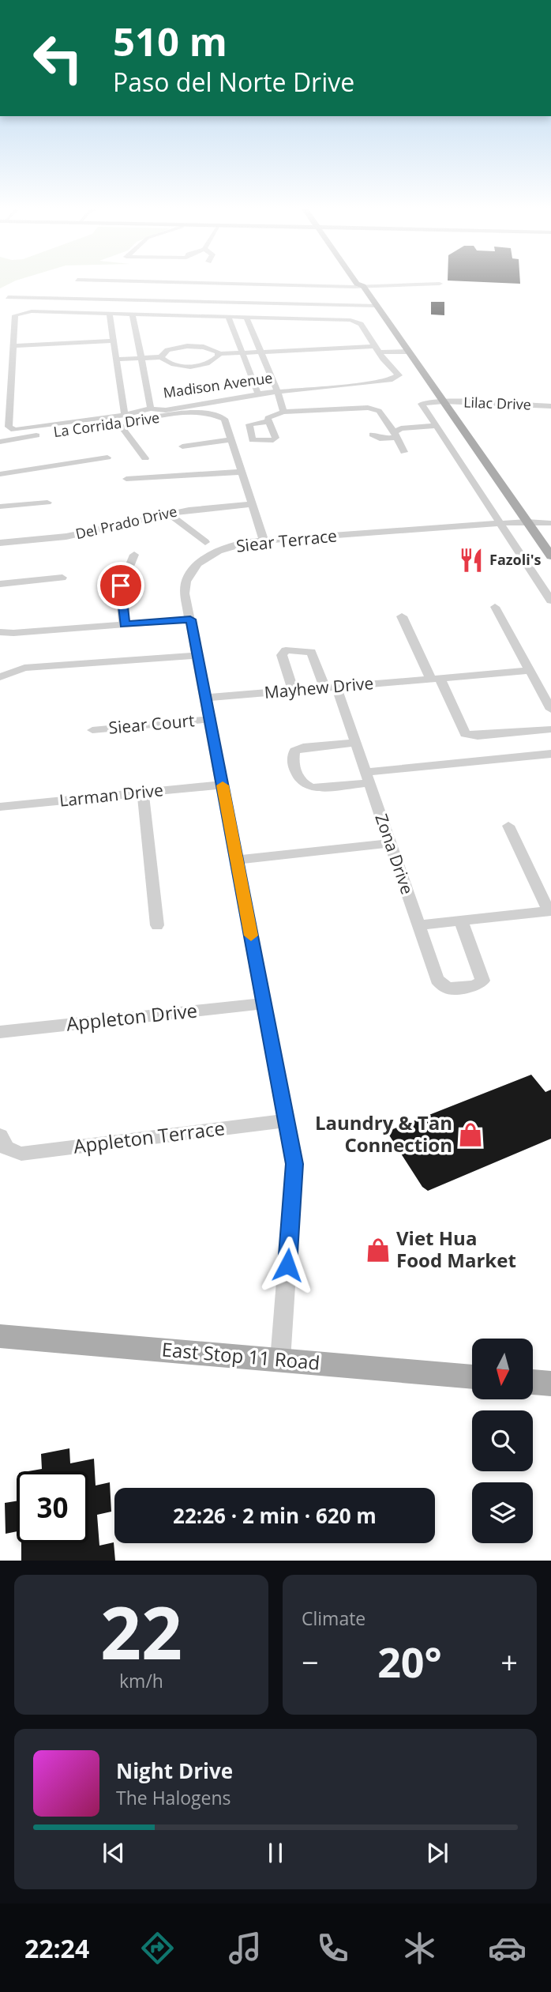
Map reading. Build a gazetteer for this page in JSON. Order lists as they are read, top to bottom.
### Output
{
  "streets": {
    "main road": ["East Stop 11 Road"],
    "street": [
      "Madison Avenue",
      "Lilac Drive",
      "La Corrida Drive",
      "Del Prado Drive",
      "Siear Terrace",
      "Mayhew Drive",
      "Siear Court",
      "Larman Drive",
      "Zona Drive",
      "Appleton Drive",
      "Appleton Terrace"
    ]
  },
  "crossings": [
    ["Siear Terrace", "Mayhew Drive"],
    ["Siear Terrace", "Siear Court"],
    ["Siear Terrace", "Larman Drive"],
    ["Siear Terrace", "Appleton Drive"],
    ["Siear Terrace", "Appleton Terrace"],
    ["Siear Terrace", "East Stop 11 Road"],
    ["Mayhew Drive", "Zona Drive"]
  ],
  "places": {
    "restaurant": ["Fazoli's"],
    "shop": ["Laundry & Tan Connection", "Viet Hua Food Market"]
  },
  "north": "bottom",
  "page": {
    "turn": ["510 m", "Paso del Norte Drive"],
    "limit": "30",
    "trip": "22:26 · 2 min · 620 m",
    "tile": [
      ["22", "km/h"],
      "Climate"
    ],
    "heat": ["−", "20°", "+"],
    "song": ["Night Drive", "The Halogens"],
    "tabs": "22:24"
  }
}
